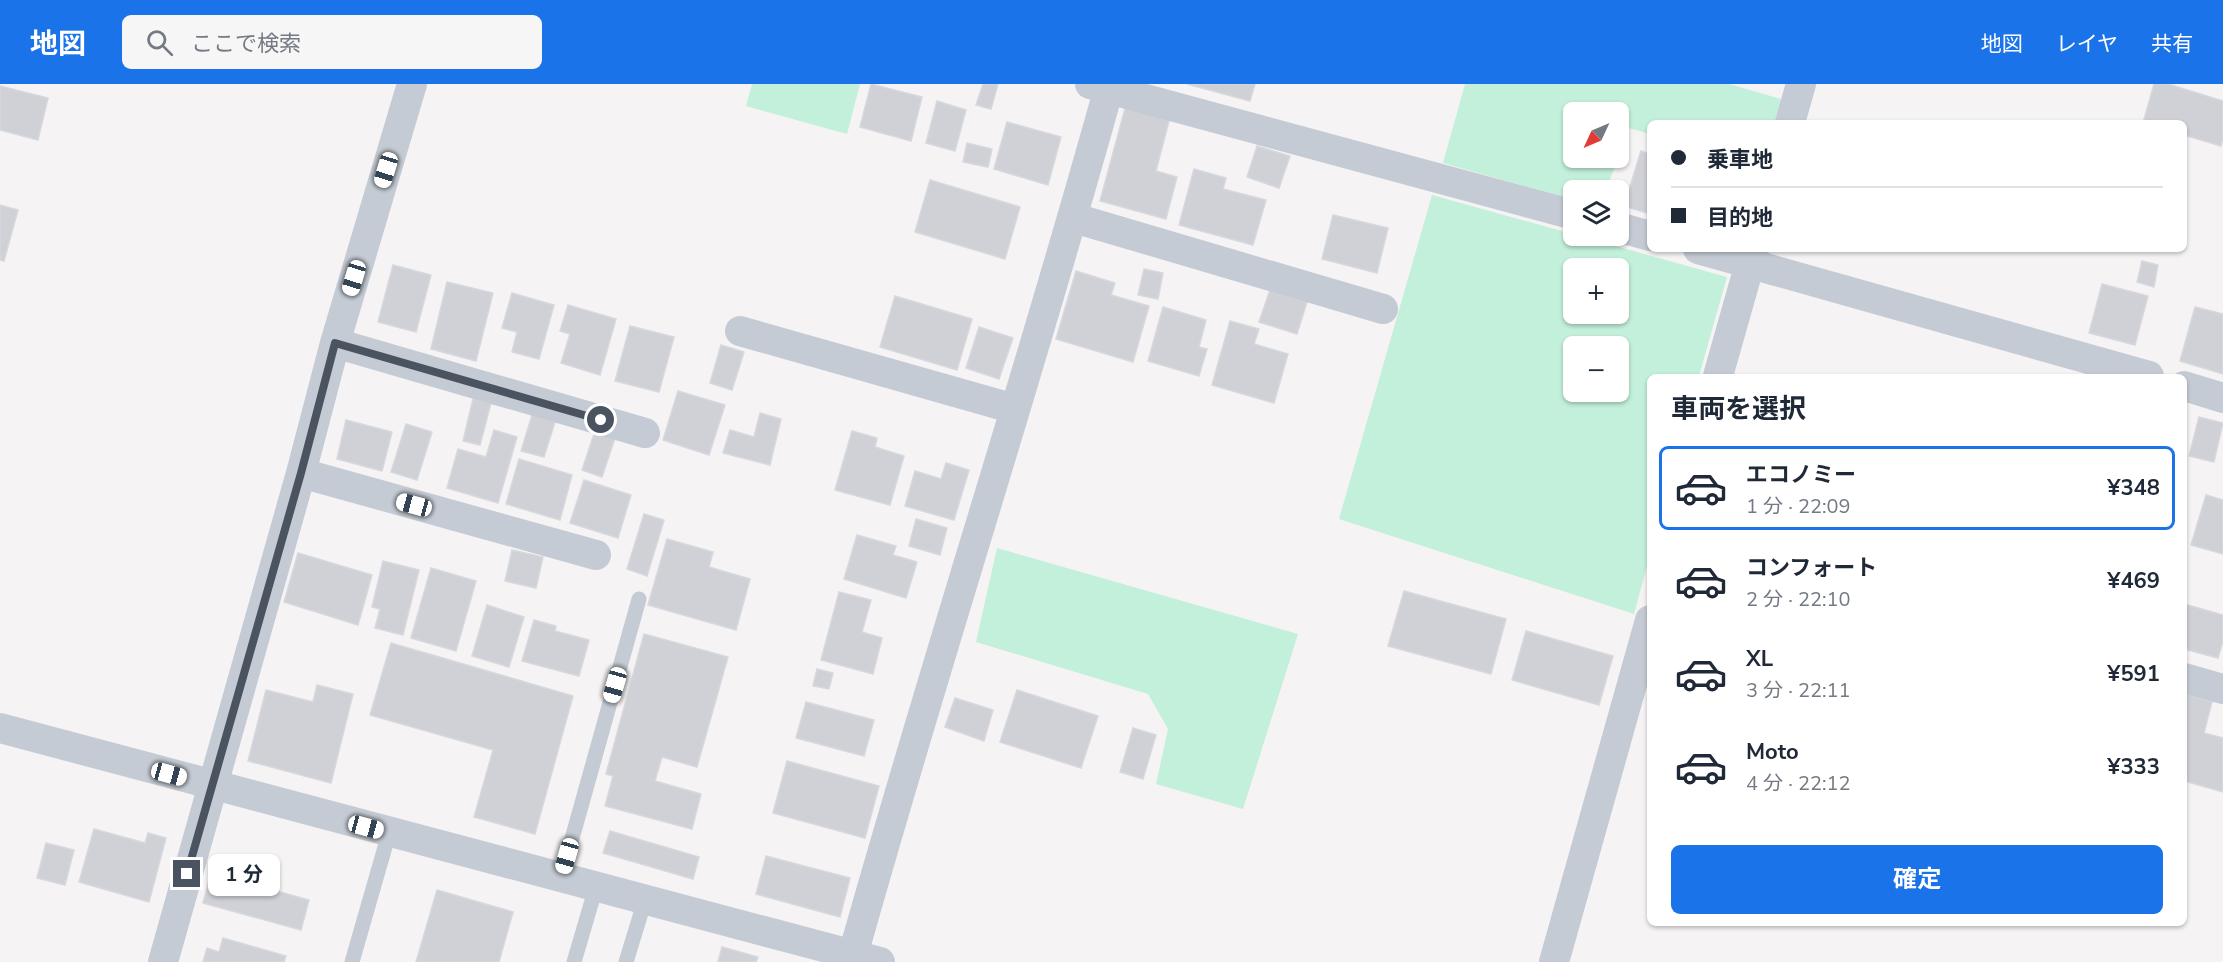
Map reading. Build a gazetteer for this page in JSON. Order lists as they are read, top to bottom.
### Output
{
  "north": "bottom left",
  "page": {
    "header": "地図",
    "search": "ここで検索",
    "nav": ["地図", "レイヤ", "共有"],
    "map_buttons": ["+", "−"],
    "banner": ["乗車地", "目的地"],
    "heading": "車両を選択",
    "list": [
      {
        "name": "エコノミー",
        "note": "1 分 · 22:09",
        "value": "¥348"
      },
      {
        "name": "コンフォート",
        "note": "2 分 · 22:10",
        "value": "¥469"
      },
      {
        "name": "XL",
        "note": "3 分 · 22:11",
        "value": "¥591"
      },
      {
        "name": "Moto",
        "note": "4 分 · 22:12",
        "value": "¥333"
      }
    ],
    "buttons": "確定",
    "bubble": "1 分"
  }
}
